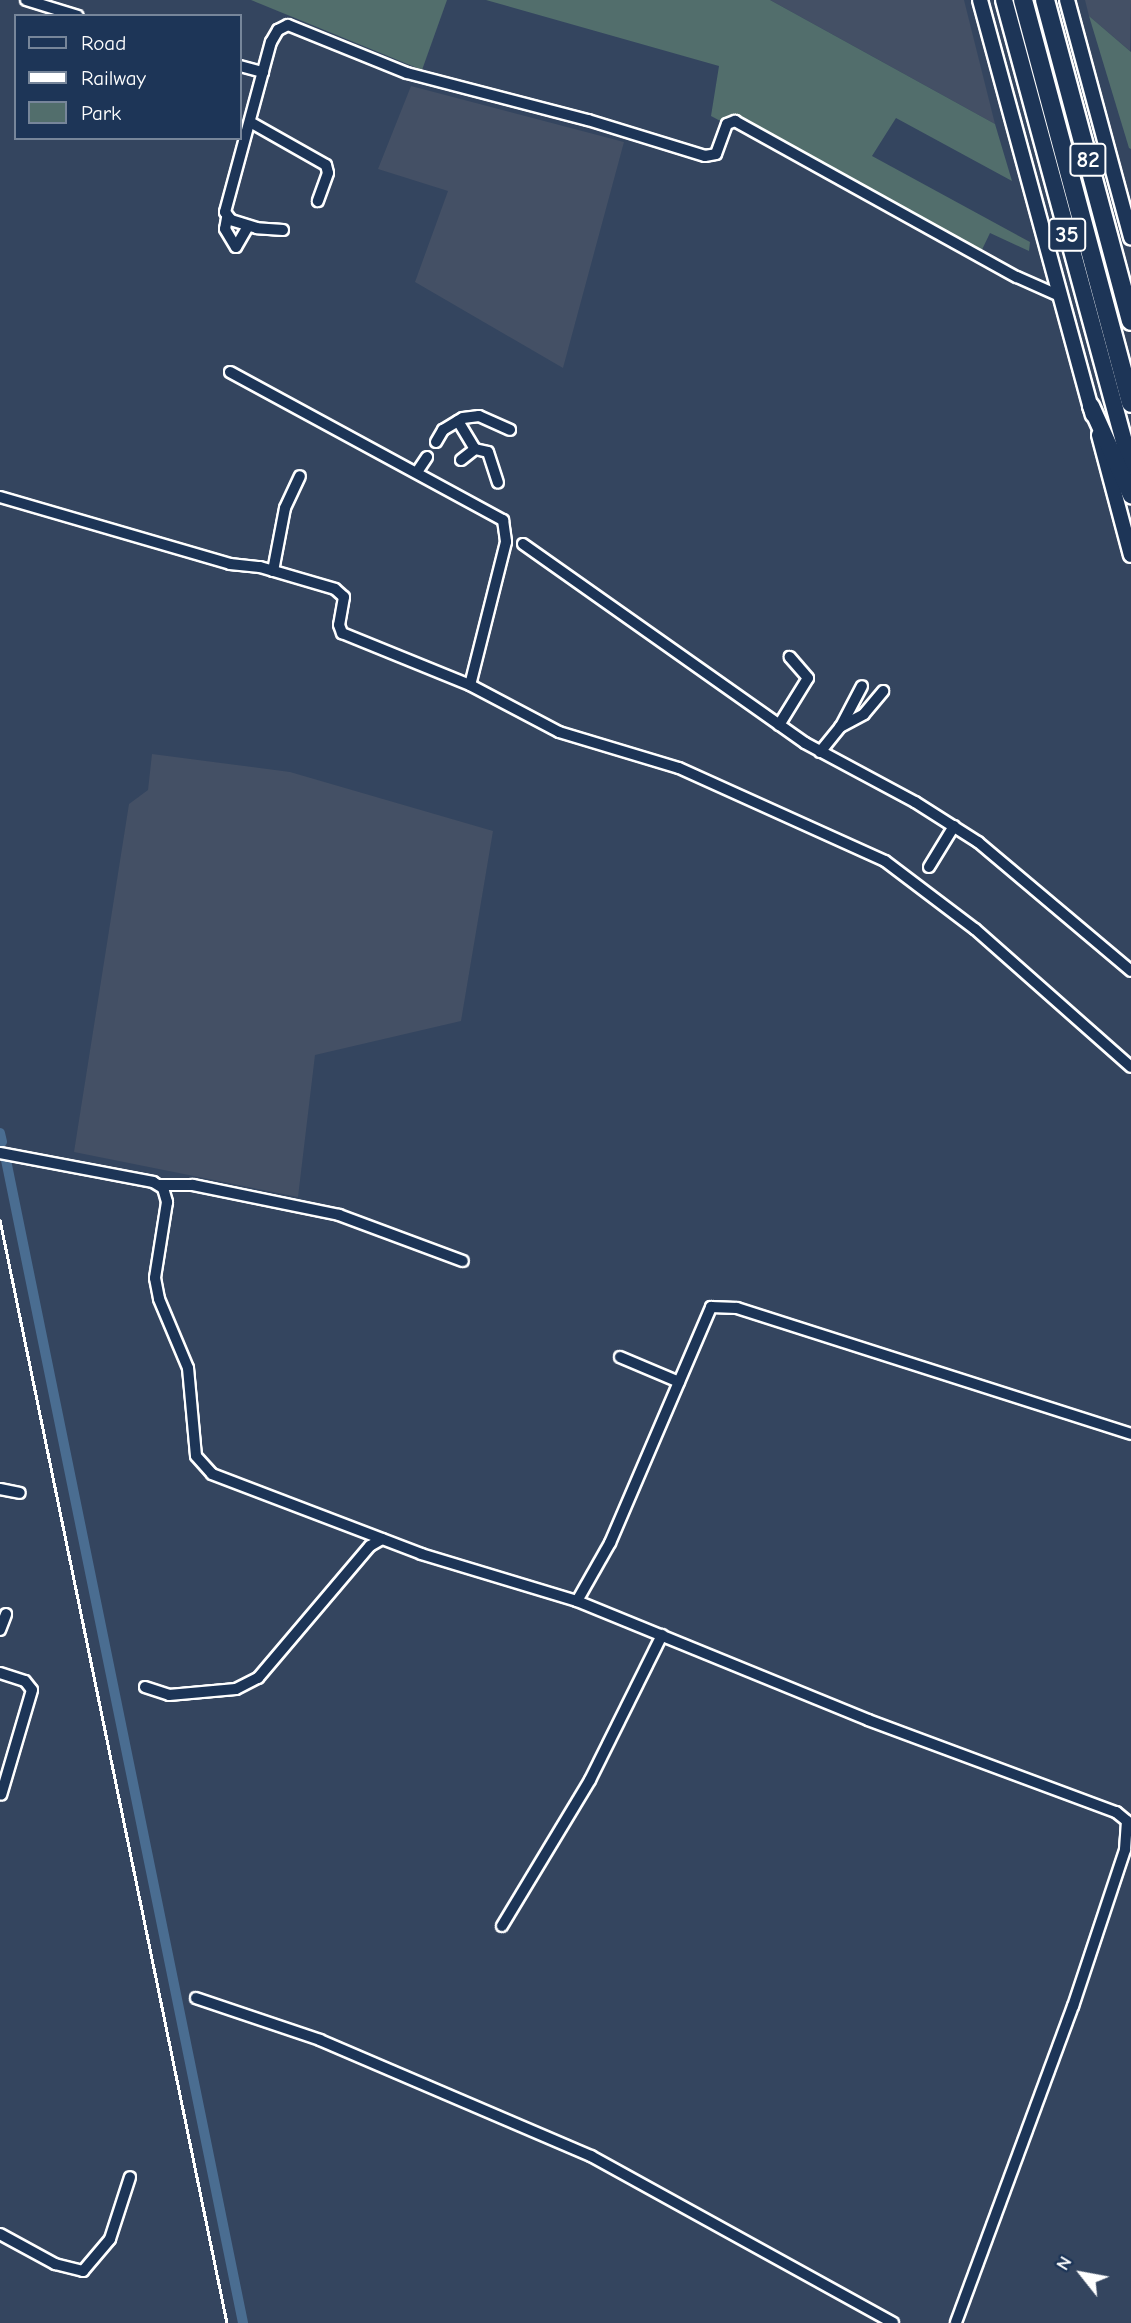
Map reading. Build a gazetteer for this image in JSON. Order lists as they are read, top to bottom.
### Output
{
  "streets": {
    "highway": ["82", "35"]
  },
  "legend": ["Road", "Railway", "Park"],
  "north": "top left"
}
